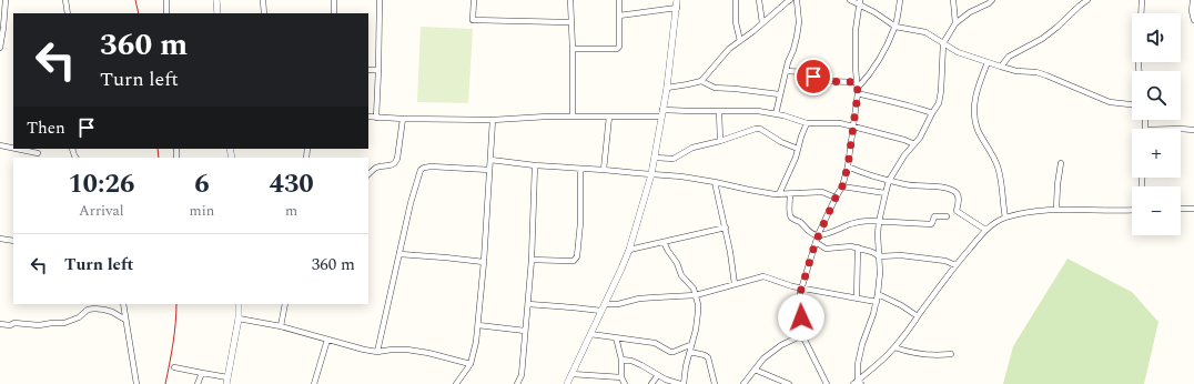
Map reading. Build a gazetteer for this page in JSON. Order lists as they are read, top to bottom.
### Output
{
  "page": {
    "map_buttons": ["+", "−"],
    "turn": ["360 m", "Turn left"],
    "then": "Then",
    "eta": [
      "10:26",
      "Arrival",
      "6",
      "min",
      "430",
      "m"
    ],
    "list": [
      {
        "name": "Turn left",
        "value": "360 m"
      }
    ]
  }
}
